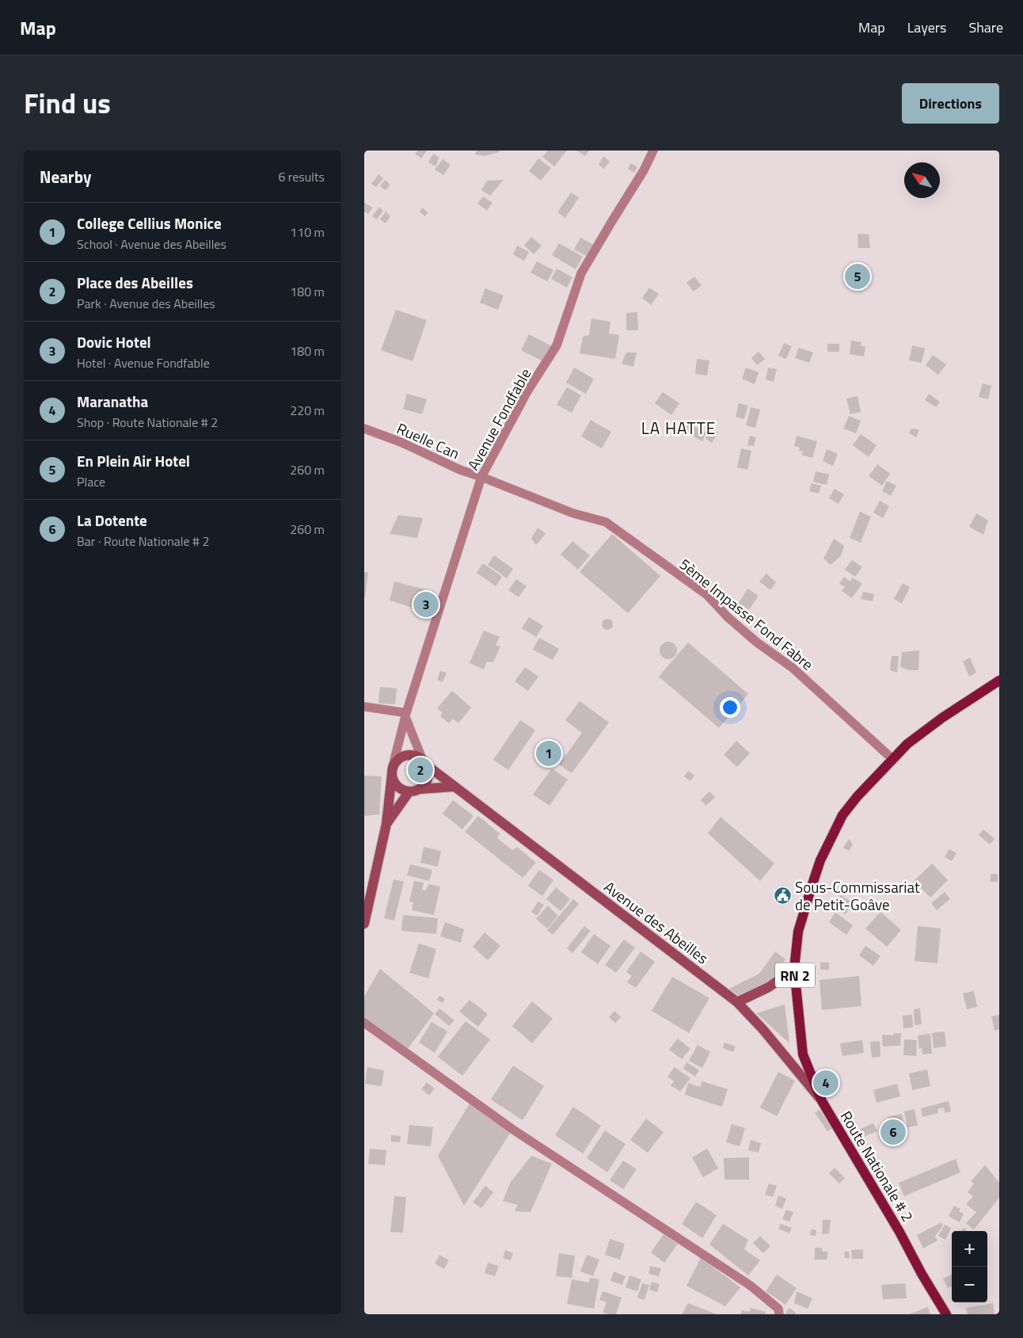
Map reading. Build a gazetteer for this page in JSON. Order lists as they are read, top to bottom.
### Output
{
  "streets": {
    "main road": ["RN 2", "Route Nationale # 2"],
    "street": [
      "Avenue Fondfable",
      "Ruelle Can",
      "5ème Impasse Fond Fabre",
      "Avenue des Abeilles"
    ]
  },
  "crossings": [
    ["Avenue Fondfable", "Ruelle Can"],
    ["Avenue Fondfable", "5ème Impasse Fond Fabre"],
    ["Avenue Fondfable", "Avenue des Abeilles"],
    ["Ruelle Can", "5ème Impasse Fond Fabre"],
    ["5ème Impasse Fond Fabre", "Route Nationale # 2"],
    ["Avenue des Abeilles", "Route Nationale # 2"]
  ],
  "districts": ["LA HATTE"],
  "places": {
    "public building": ["Sous-Commissariat de Petit-Goâve"]
  },
  "north": "top left",
  "page": {
    "header": "Map",
    "nav": ["Map", "Layers", "Share"],
    "title": "Find us",
    "buttons": "Directions",
    "heading": ["Nearby", "6 results"],
    "list": [
      {
        "mark": "1",
        "name": "College Cellius Monice",
        "note": "School · Avenue des Abeilles",
        "value": "110 m"
      },
      {
        "mark": "2",
        "name": "Place des Abeilles",
        "note": "Park · Avenue des Abeilles",
        "value": "180 m"
      },
      {
        "mark": "3",
        "name": "Dovic Hotel",
        "note": "Hotel · Avenue Fondfable",
        "value": "180 m"
      },
      {
        "mark": "4",
        "name": "Maranatha",
        "note": "Shop · Route Nationale # 2",
        "value": "220 m"
      },
      {
        "mark": "5",
        "name": "En Plein Air Hotel",
        "note": "Place",
        "value": "260 m"
      },
      {
        "mark": "6",
        "name": "La Dotente",
        "note": "Bar · Route Nationale # 2",
        "value": "260 m"
      }
    ],
    "pins": [
      "5",
      "3",
      "1",
      "2",
      "4",
      "6"
    ],
    "map_buttons": ["+", "−"]
  }
}
